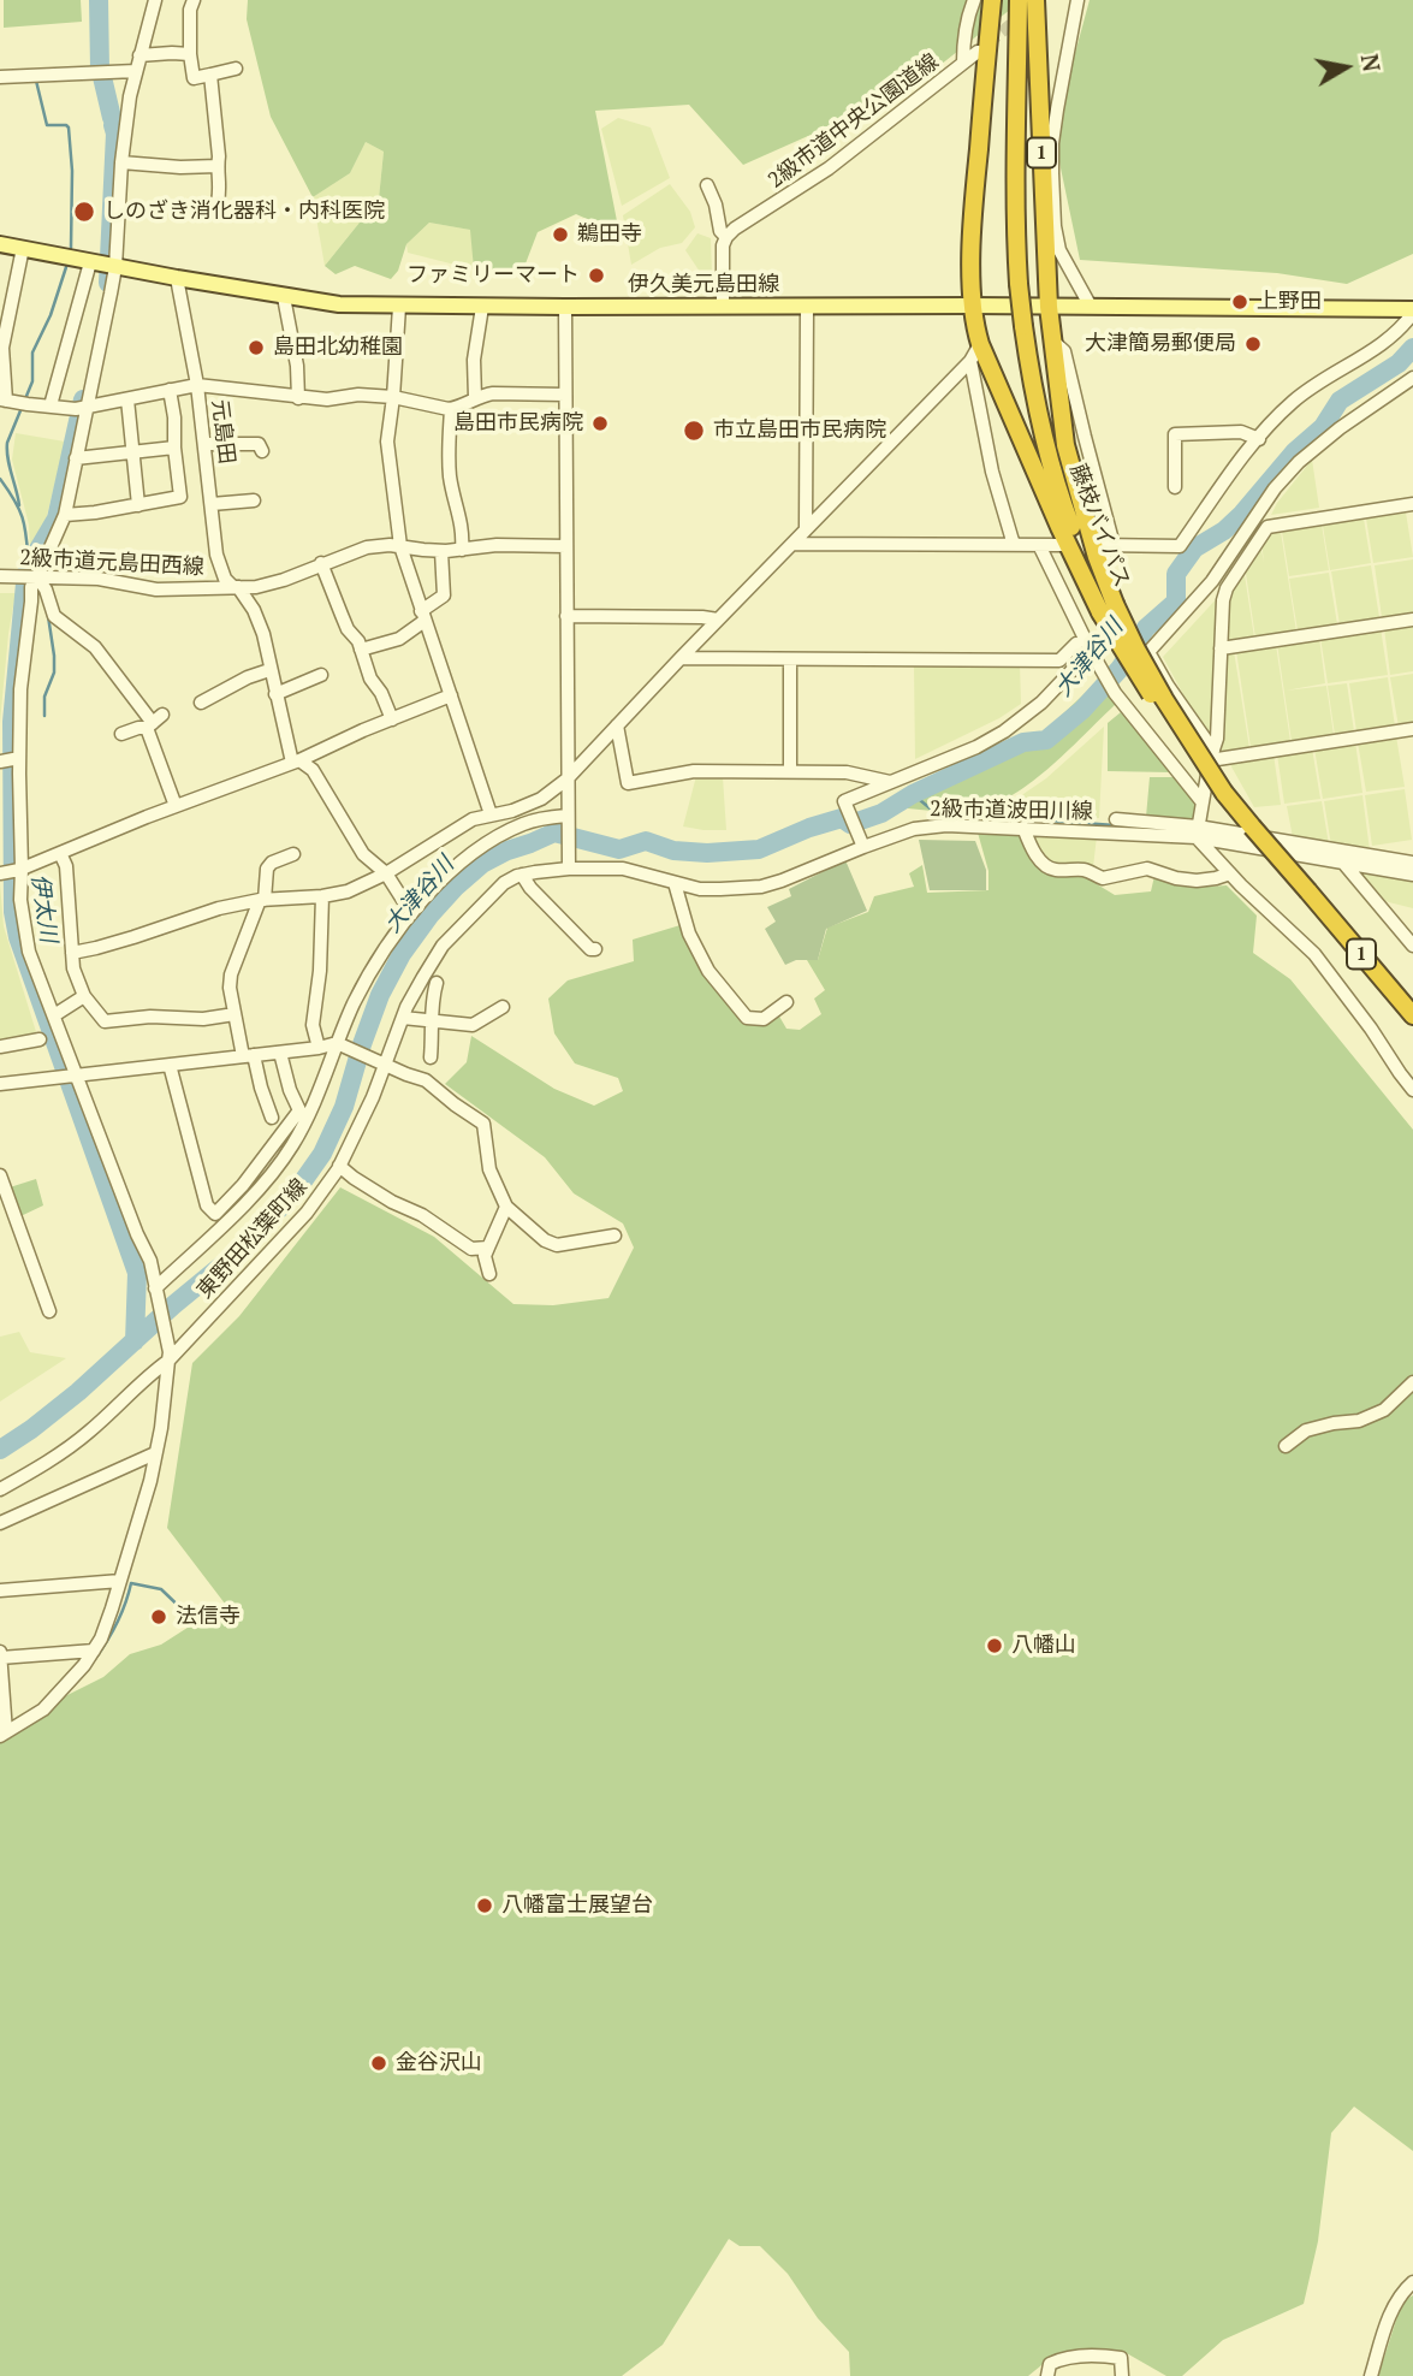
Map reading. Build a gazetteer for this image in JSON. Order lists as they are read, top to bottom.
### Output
{
  "streets": {
    "highway": ["1", "藤枝バイパス"],
    "main road": ["伊久美元島田線"],
    "street": [
      "2級市道中央公園道線",
      "元島田",
      "2級市道元島田西線",
      "2級市道波田川線",
      "東野田松葉町線"
    ]
  },
  "crossings": [
    ["1", "伊久美元島田線"],
    ["1", "藤枝バイパス"],
    ["伊久美元島田線", "元島田"],
    ["元島田", "2級市道元島田西線"],
    ["2級市道波田川線", "東野田松葉町線"]
  ],
  "water": ["大津谷川", "伊太川"],
  "places": [
    "しのざき消化器科・内科医院",
    "鵜田寺",
    "ファミリーマート",
    "上野田",
    "大津簡易郵便局",
    "島田北幼稚園",
    "島田市民病院",
    "市立島田市民病院",
    "法信寺",
    "八幡山",
    "八幡富士展望台",
    "金谷沢山"
  ],
  "north": "right"
}
